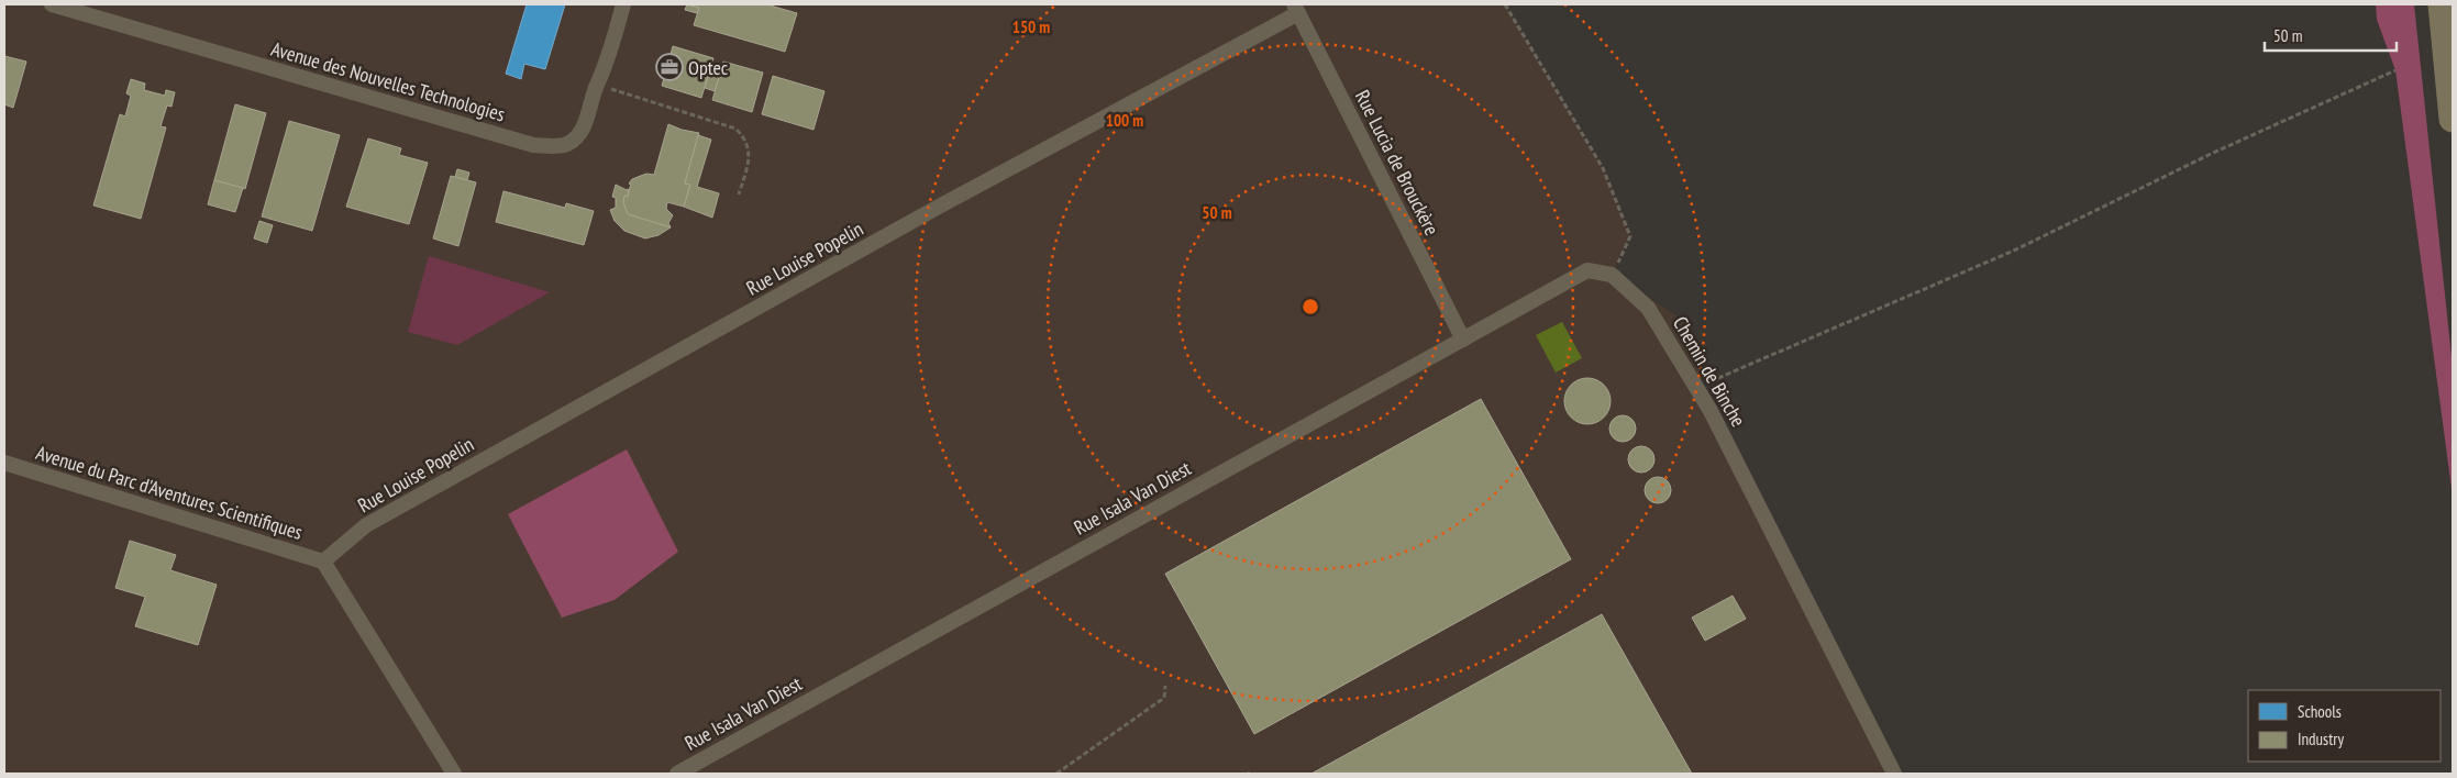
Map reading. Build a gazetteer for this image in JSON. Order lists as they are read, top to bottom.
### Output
{
  "streets": {
    "street": [
      "Avenue des Nouvelles Technologies",
      "Rue Lucia de Brouckère",
      "Rue Louise Popelin",
      "Chemin de Binche",
      "Avenue du Parc d'Aventures Scientifiques",
      "Rue Isala Van Diest"
    ]
  },
  "crossings": [
    ["Rue Lucia de Brouckère", "Rue Louise Popelin"],
    ["Rue Lucia de Brouckère", "Rue Isala Van Diest"],
    ["Rue Louise Popelin", "Avenue du Parc d'Aventures Scientifiques"],
    ["Chemin de Binche", "Rue Isala Van Diest"]
  ],
  "places": {
    "office": ["Optec"]
  },
  "legend": ["Schools", "Industry"],
  "scale_bar": "50 m",
  "rings": ["150 m", "100 m", "50 m"]
}
